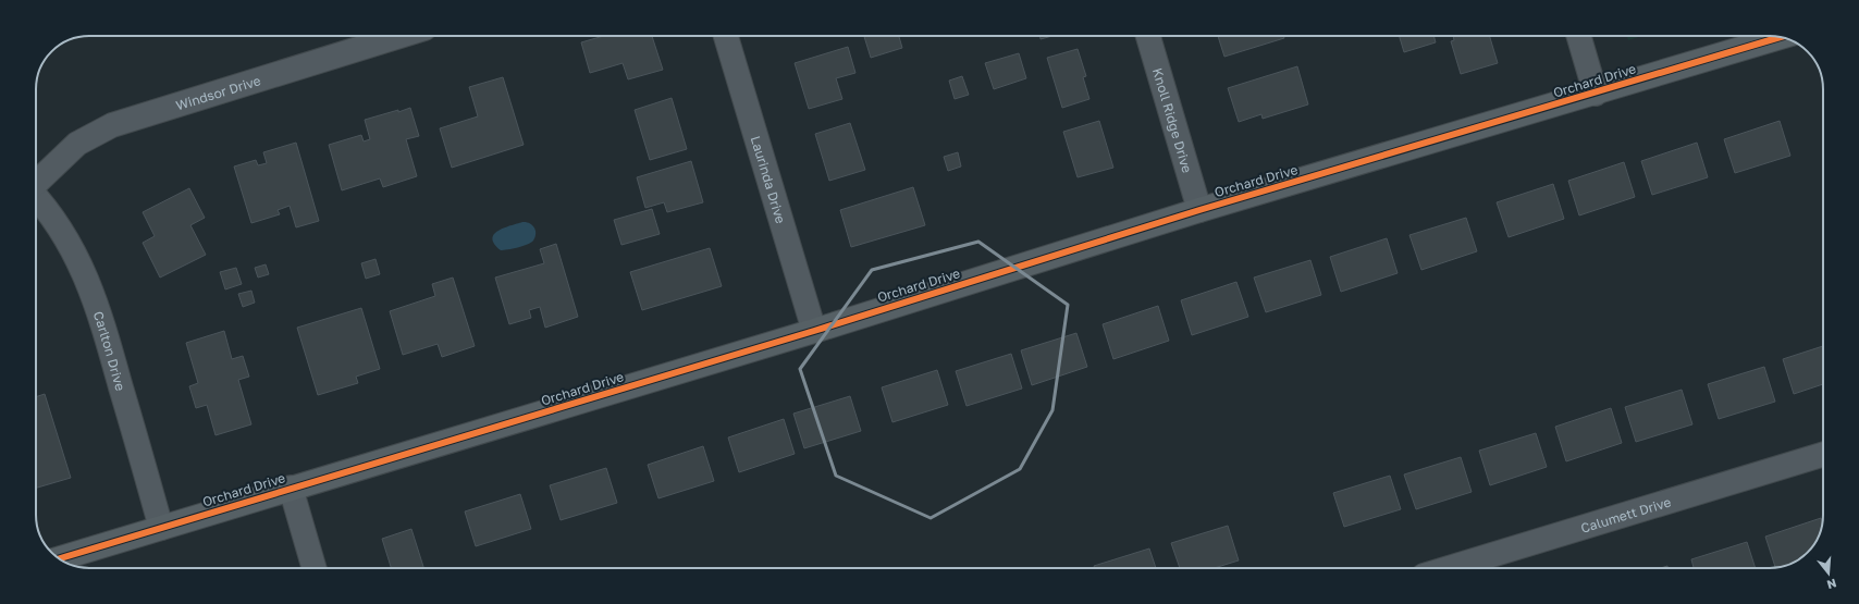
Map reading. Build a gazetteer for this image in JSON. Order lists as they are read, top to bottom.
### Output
{
  "streets": {
    "street": [
      "Orchard Drive",
      "Windsor Drive",
      "Knoll Ridge Drive",
      "Laurinda Drive",
      "Carlton Drive",
      "Calumett Drive"
    ]
  },
  "crossings": [
    ["Orchard Drive", "Knoll Ridge Drive"],
    ["Orchard Drive", "Laurinda Drive"],
    ["Orchard Drive", "Carlton Drive"]
  ],
  "north": "bottom"
}
